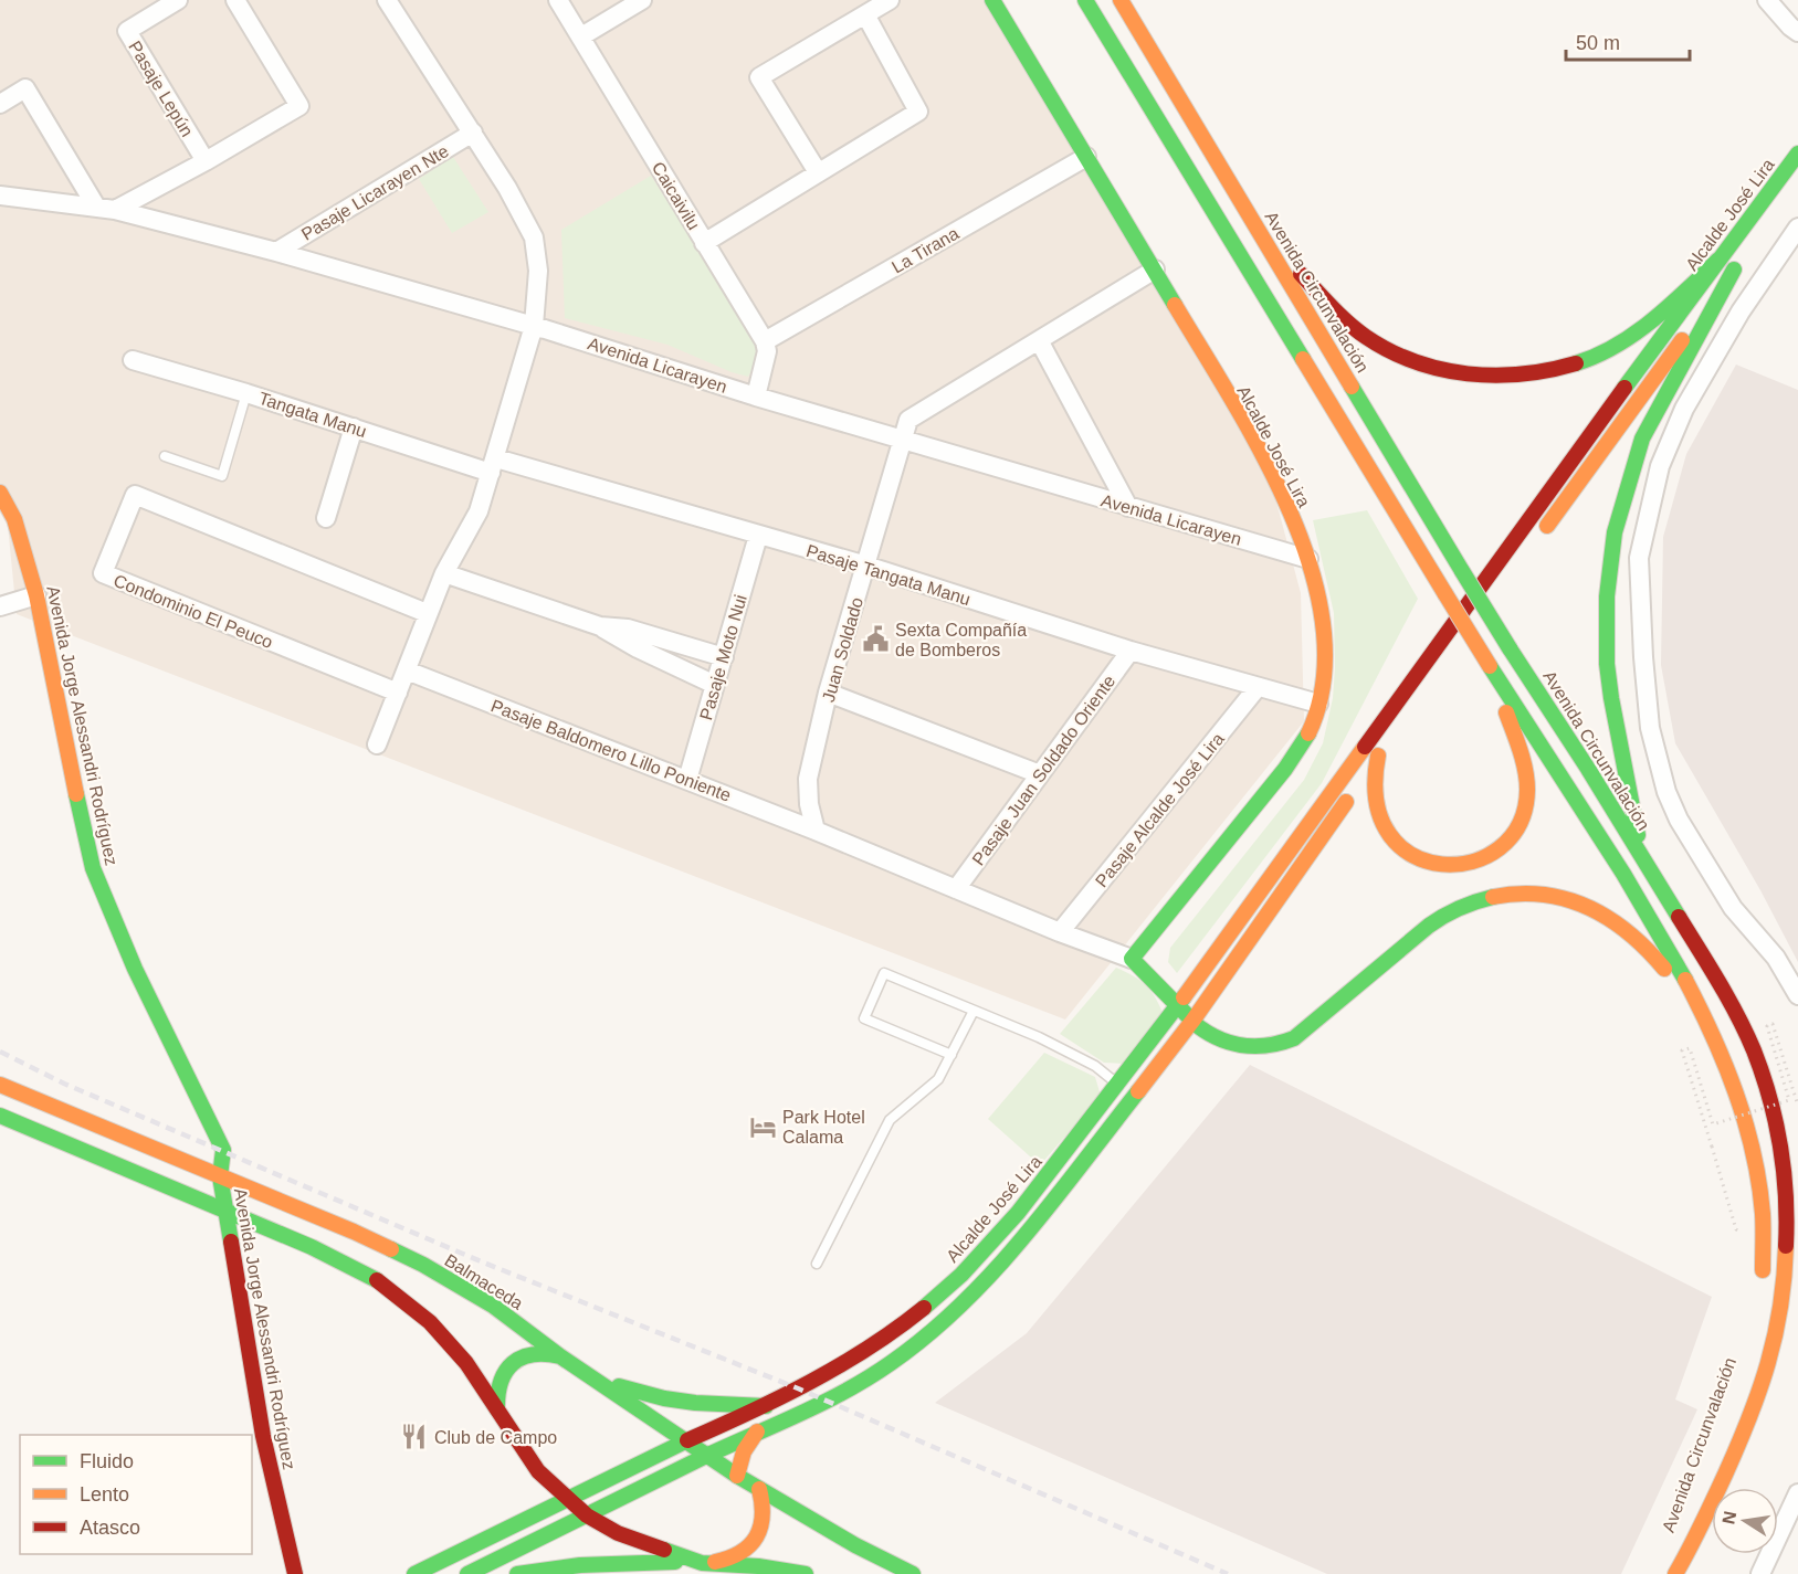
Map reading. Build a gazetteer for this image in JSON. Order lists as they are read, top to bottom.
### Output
{
  "streets": {
    "main road": [
      "Alcalde José Lira",
      "Avenida Circunvalación",
      "Avenida Jorge Alessandri Rodríguez",
      "Balmaceda"
    ],
    "street": [
      "Pasaje Lepún",
      "Pasaje Licarayen Nte",
      "Caicaivilu",
      "La Tirana",
      "Avenida Licarayen",
      "Tangata Manu",
      "Pasaje Tangata Manu",
      "Condominio El Peuco",
      "Juan Soldado",
      "Pasaje Moto Nui",
      "Pasaje Baldomero Lillo Poniente",
      "Pasaje Juan Soldado Oriente",
      "Pasaje Alcalde José Lira"
    ]
  },
  "crossings": [
    ["Pasaje Licarayen Nte", "Avenida Licarayen"],
    ["Caicaivilu", "La Tirana"],
    ["Alcalde José Lira", "La Tirana"],
    ["Alcalde José Lira", "Avenida Circunvalación"],
    ["Alcalde José Lira", "Avenida Licarayen"],
    ["Alcalde José Lira", "Pasaje Tangata Manu"],
    ["Alcalde José Lira", "Juan Soldado"],
    ["Alcalde José Lira", "Balmaceda"],
    ["Avenida Licarayen", "Juan Soldado"],
    ["Tangata Manu", "Pasaje Tangata Manu"],
    ["Pasaje Tangata Manu", "Juan Soldado"],
    ["Pasaje Tangata Manu", "Pasaje Moto Nui"],
    ["Pasaje Tangata Manu", "Pasaje Juan Soldado Oriente"],
    ["Pasaje Tangata Manu", "Pasaje Alcalde José Lira"],
    ["Juan Soldado", "Pasaje Baldomero Lillo Poniente"],
    ["Pasaje Moto Nui", "Pasaje Baldomero Lillo Poniente"],
    ["Avenida Jorge Alessandri Rodríguez", "Balmaceda"]
  ],
  "places": {
    "public building": ["Sexta Compañía de Bomberos"],
    "hotel": ["Park Hotel Calama"],
    "restaurant": ["Club de Campo"]
  },
  "legend": ["Fluido", "Lento", "Atasco"],
  "scale_bar": "50 m",
  "north": "left"
}
